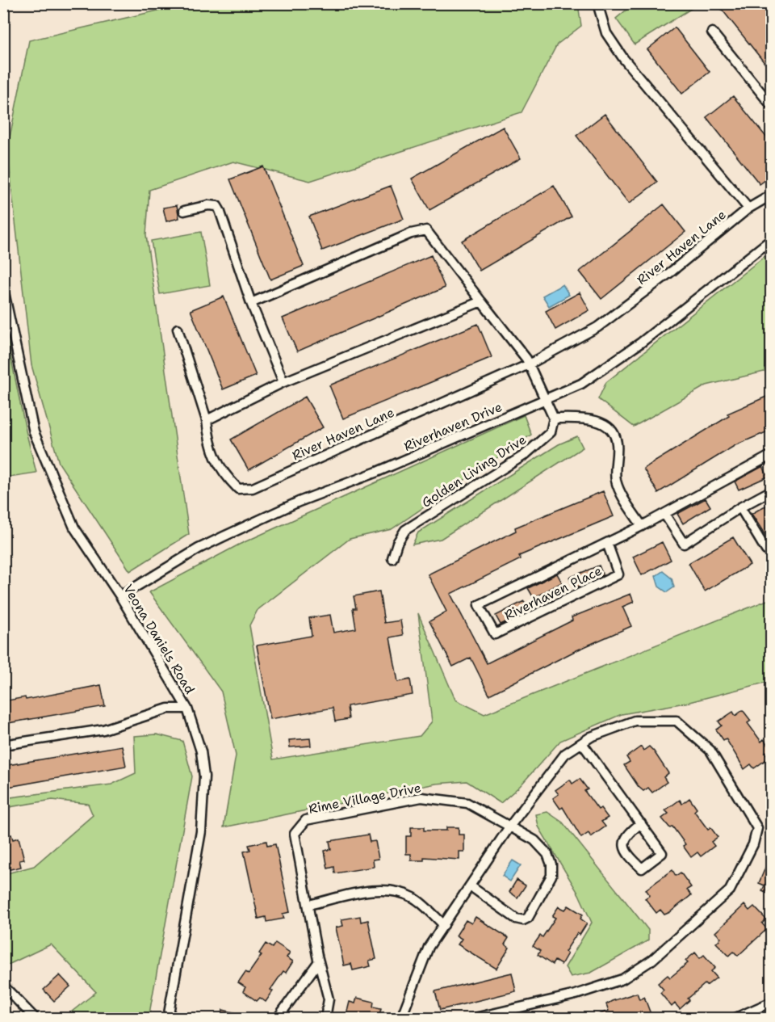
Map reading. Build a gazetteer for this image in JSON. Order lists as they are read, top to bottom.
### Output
{
  "streets": {
    "street": [
      "River Haven Lane",
      "Riverhaven Drive",
      "Golden Living Drive",
      "Riverhaven Place",
      "Veona Daniels Road",
      "Rime Village Drive"
    ]
  },
  "crossings": [
    ["Riverhaven Drive", "Veona Daniels Road"]
  ]
}
